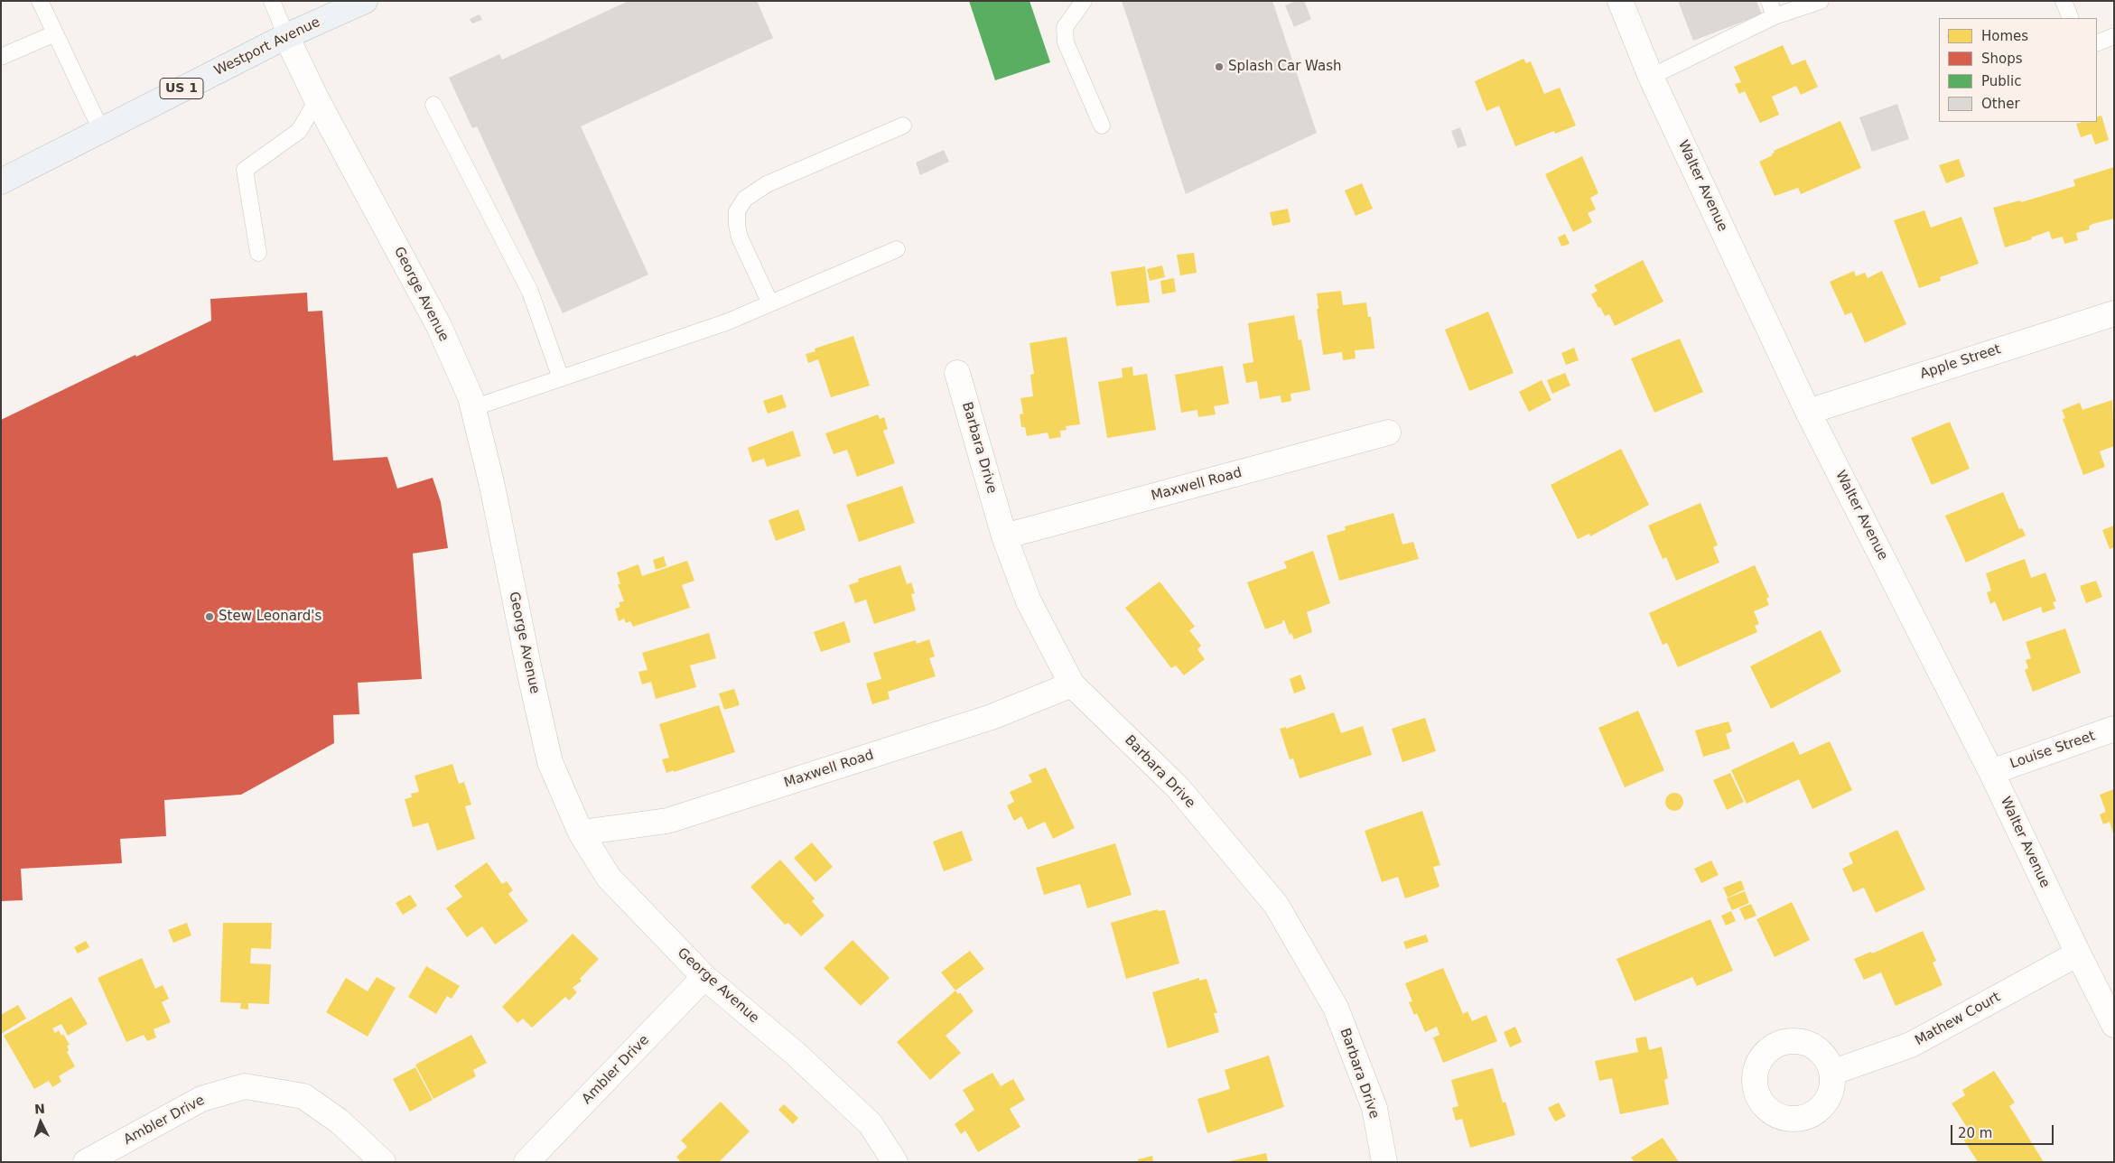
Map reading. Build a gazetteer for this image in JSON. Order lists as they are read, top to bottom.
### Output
{
  "streets": {
    "main road": ["Westport Avenue", "US 1"],
    "street": [
      "Walter Avenue",
      "George Avenue",
      "Apple Street",
      "Barbara Drive",
      "Maxwell Road",
      "Louise Street",
      "Mathew Court",
      "Ambler Drive"
    ]
  },
  "crossings": [
    ["Westport Avenue", "George Avenue"],
    ["Walter Avenue", "Apple Street"],
    ["Walter Avenue", "Louise Street"],
    ["Walter Avenue", "Mathew Court"],
    ["George Avenue", "Maxwell Road"],
    ["George Avenue", "Ambler Drive"],
    ["Barbara Drive", "Maxwell Road"]
  ],
  "places": ["Splash Car Wash", "Stew Leonard's"],
  "legend": [
    "Homes",
    "Shops",
    "Public",
    "Other"
  ],
  "scale_bar": "20 m",
  "north": "top"
}
